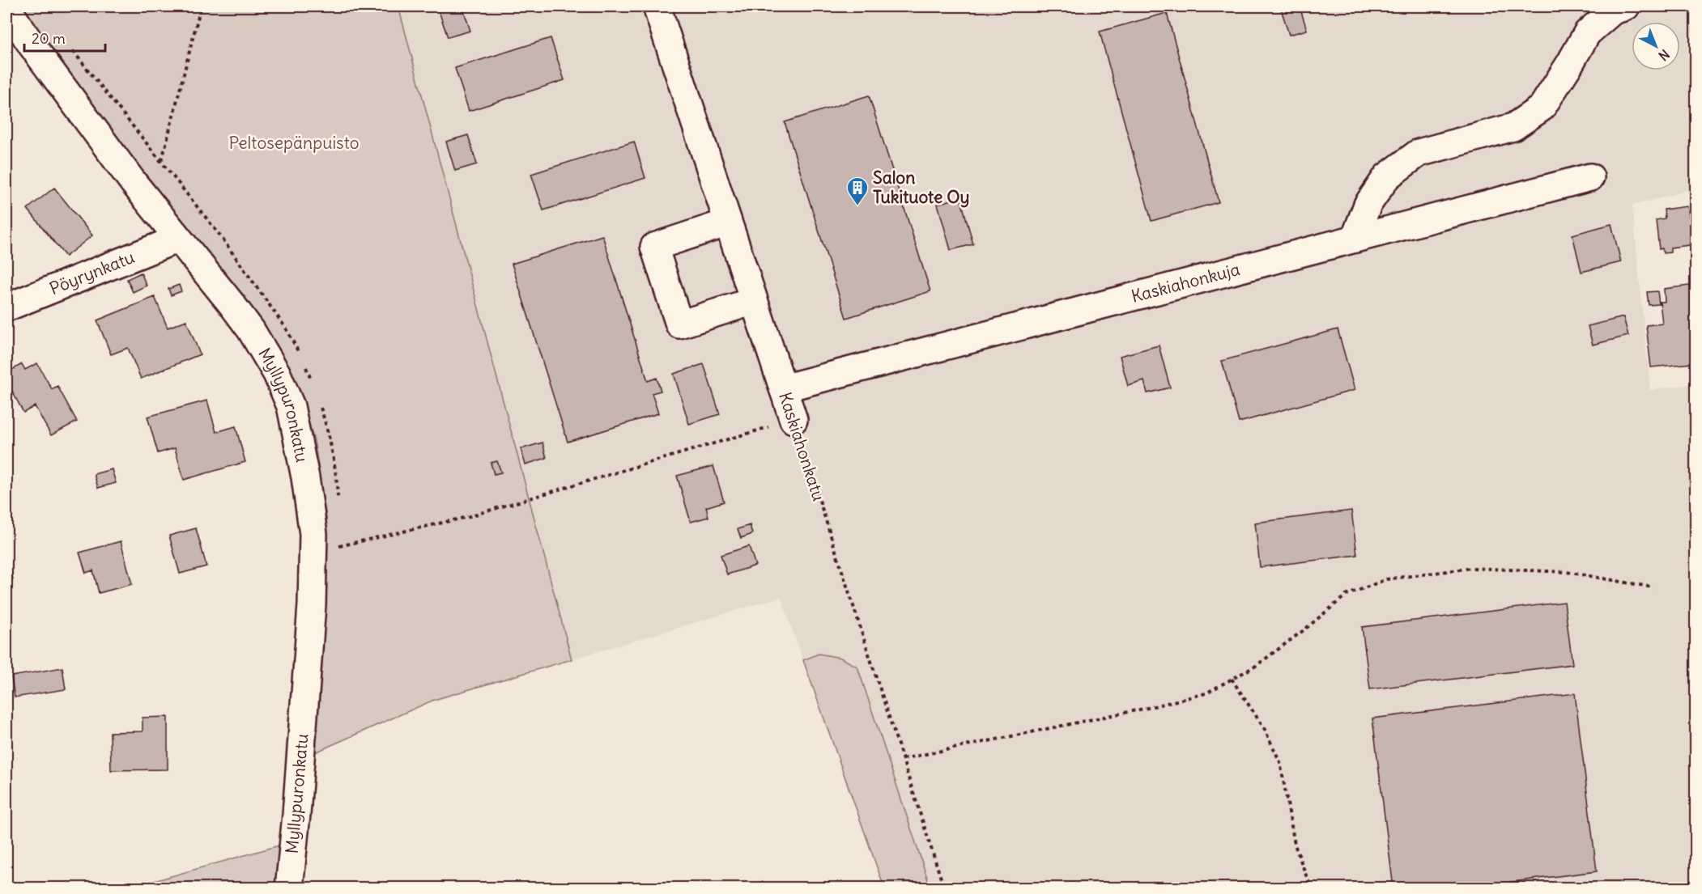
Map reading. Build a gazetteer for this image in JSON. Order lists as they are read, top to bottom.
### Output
{
  "streets": {
    "street": [
      "Pöyrynkatu",
      "Kaskiahonkuja",
      "Myllypuronkatu",
      "Kaskiahonkatu"
    ]
  },
  "crossings": [
    ["Pöyrynkatu", "Myllypuronkatu"],
    ["Kaskiahonkuja", "Kaskiahonkatu"]
  ],
  "parks": ["Peltosepänpuisto"],
  "places": {
    "building": ["Salon Tukituote Oy"]
  },
  "scale_bar": "20 m",
  "north": "bottom right"
}
